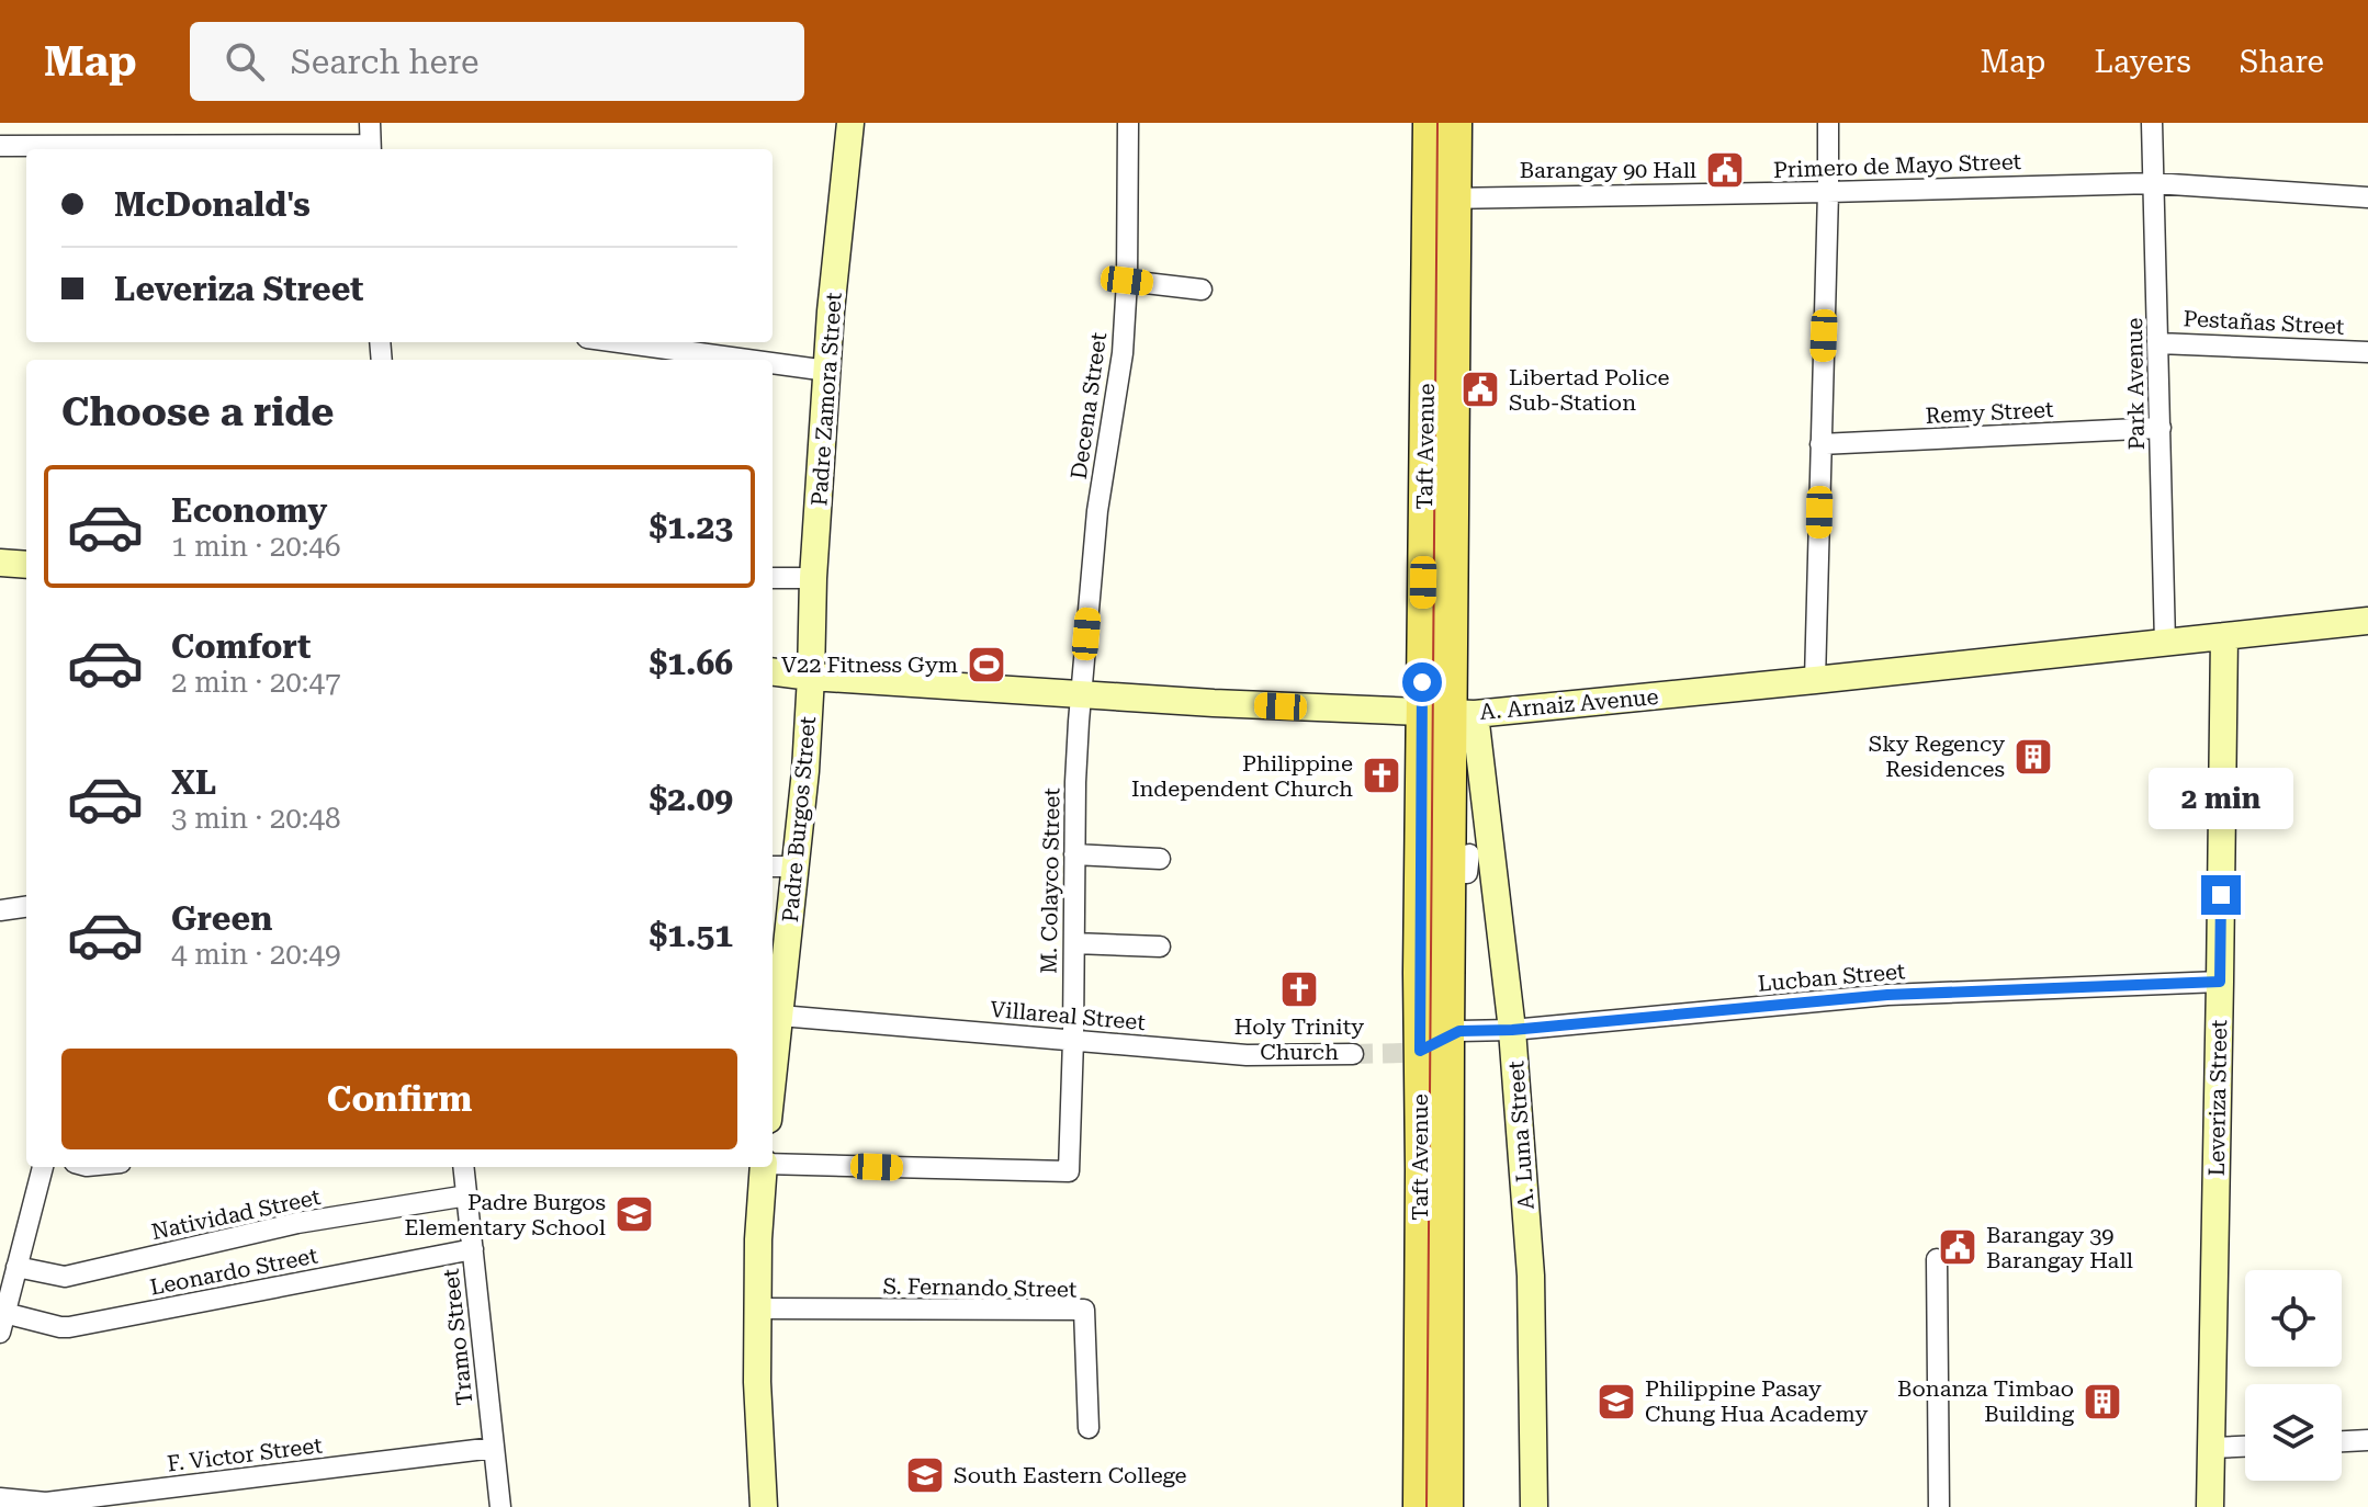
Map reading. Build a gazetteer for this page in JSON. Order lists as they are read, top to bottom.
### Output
{
  "streets": {
    "main road": ["Taft Avenue"],
    "street": [
      "Primero de Mayo Street",
      "Pestañas Street",
      "Park Avenue",
      "Padre Zamora Street",
      "Decena Street",
      "Remy Street",
      "A. Arnaiz Avenue",
      "Padre Burgos Street",
      "M. Colayco Street",
      "Lucban Street",
      "Villareal Street",
      "Leveriza Street",
      "A. Luna Street",
      "Natividad Street",
      "Leonardo Street",
      "S. Fernando Street",
      "Tramo Street",
      "F. Victor Street"
    ]
  },
  "crossings": [
    ["Primero de Mayo Street", "Park Avenue"],
    ["Primero de Mayo Street", "Taft Avenue"],
    ["Pestañas Street", "Park Avenue"],
    ["Park Avenue", "Remy Street"],
    ["Park Avenue", "A. Arnaiz Avenue"],
    ["Padre Zamora Street", "A. Arnaiz Avenue"],
    ["Padre Zamora Street", "Padre Burgos Street"],
    ["Decena Street", "A. Arnaiz Avenue"],
    ["Decena Street", "M. Colayco Street"],
    ["Taft Avenue", "A. Arnaiz Avenue"],
    ["Taft Avenue", "Lucban Street"],
    ["Taft Avenue", "A. Luna Street"],
    ["A. Arnaiz Avenue", "Padre Burgos Street"],
    ["A. Arnaiz Avenue", "M. Colayco Street"],
    ["A. Arnaiz Avenue", "Leveriza Street"],
    ["A. Arnaiz Avenue", "A. Luna Street"],
    ["Padre Burgos Street", "Villareal Street"],
    ["M. Colayco Street", "Villareal Street"],
    ["Lucban Street", "Leveriza Street"],
    ["Lucban Street", "A. Luna Street"],
    ["Natividad Street", "Tramo Street"],
    ["Leonardo Street", "Tramo Street"],
    ["Tramo Street", "F. Victor Street"]
  ],
  "places": {
    "public building": ["Barangay 90 Hall", "Libertad Police Sub-Station", "Barangay 39 Barangay Hall"],
    "sports": ["V22 Fitness Gym"],
    "building": ["Sky Regency Residences", "Bonanza Timbao Building"],
    "church": ["Philippine Independent Church", "Holy Trinity Church"],
    "school or university": ["Padre Burgos Elementary School", "Philippine Pasay Chung Hua Academy", "South Eastern College"]
  },
  "page": {
    "header": "Map",
    "search": "Search here",
    "nav": ["Map", "Layers", "Share"],
    "banner": ["McDonald's", "Leveriza Street"],
    "heading": "Choose a ride",
    "list": [
      {
        "name": "Economy",
        "note": "1 min · 20:46",
        "value": "$1.23"
      },
      {
        "name": "Comfort",
        "note": "2 min · 20:47",
        "value": "$1.66"
      },
      {
        "name": "XL",
        "note": "3 min · 20:48",
        "value": "$2.09"
      },
      {
        "name": "Green",
        "note": "4 min · 20:49",
        "value": "$1.51"
      }
    ],
    "bubble": "2 min",
    "buttons": "Confirm"
  }
}
